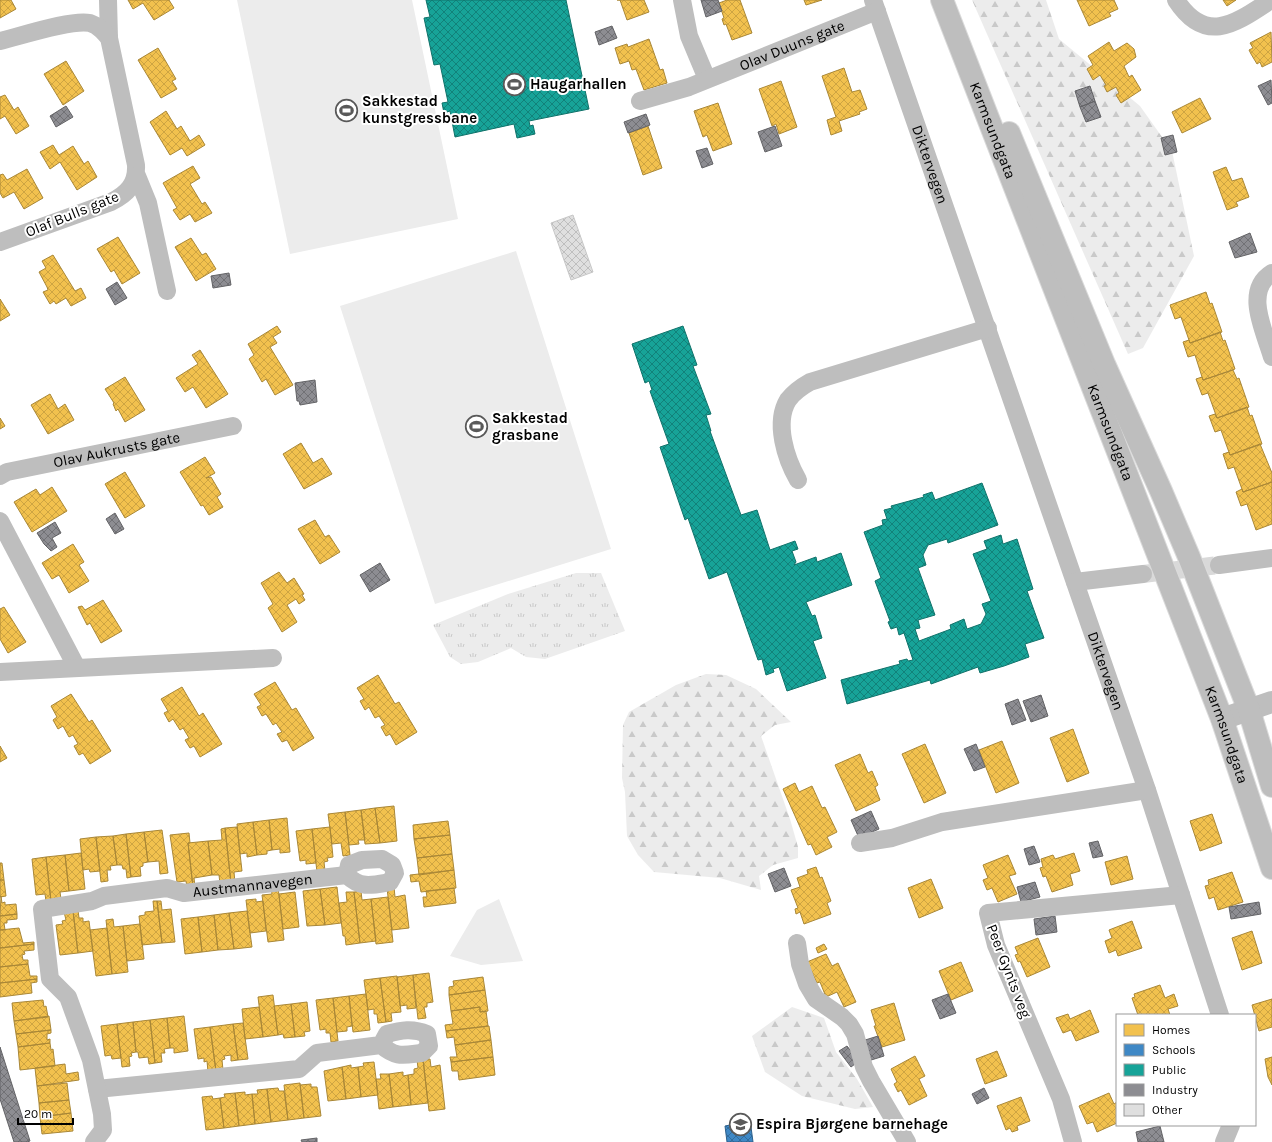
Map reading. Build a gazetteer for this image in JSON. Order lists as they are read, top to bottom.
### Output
{
  "streets": {
    "main road": ["Karmsundgata"],
    "street": [
      "Olav Duuns gate",
      "Diktervegen",
      "Olaf Bulls gate",
      "Olav Aukrusts gate",
      "Austmannavegen",
      "Peer Gynts veg"
    ]
  },
  "crossings": [
    ["Olav Duuns gate", "Diktervegen"],
    ["Diktervegen", "Peer Gynts veg"]
  ],
  "places": {
    "sports": ["Haugarhallen", "Sakkestad kunstgressbane", "Sakkestad grasbane"],
    "school or university": ["Espira Bjørgene barnehage"]
  },
  "legend": [
    "Homes",
    "Schools",
    "Public",
    "Industry",
    "Other"
  ],
  "scale_bar": "20 m"
}
